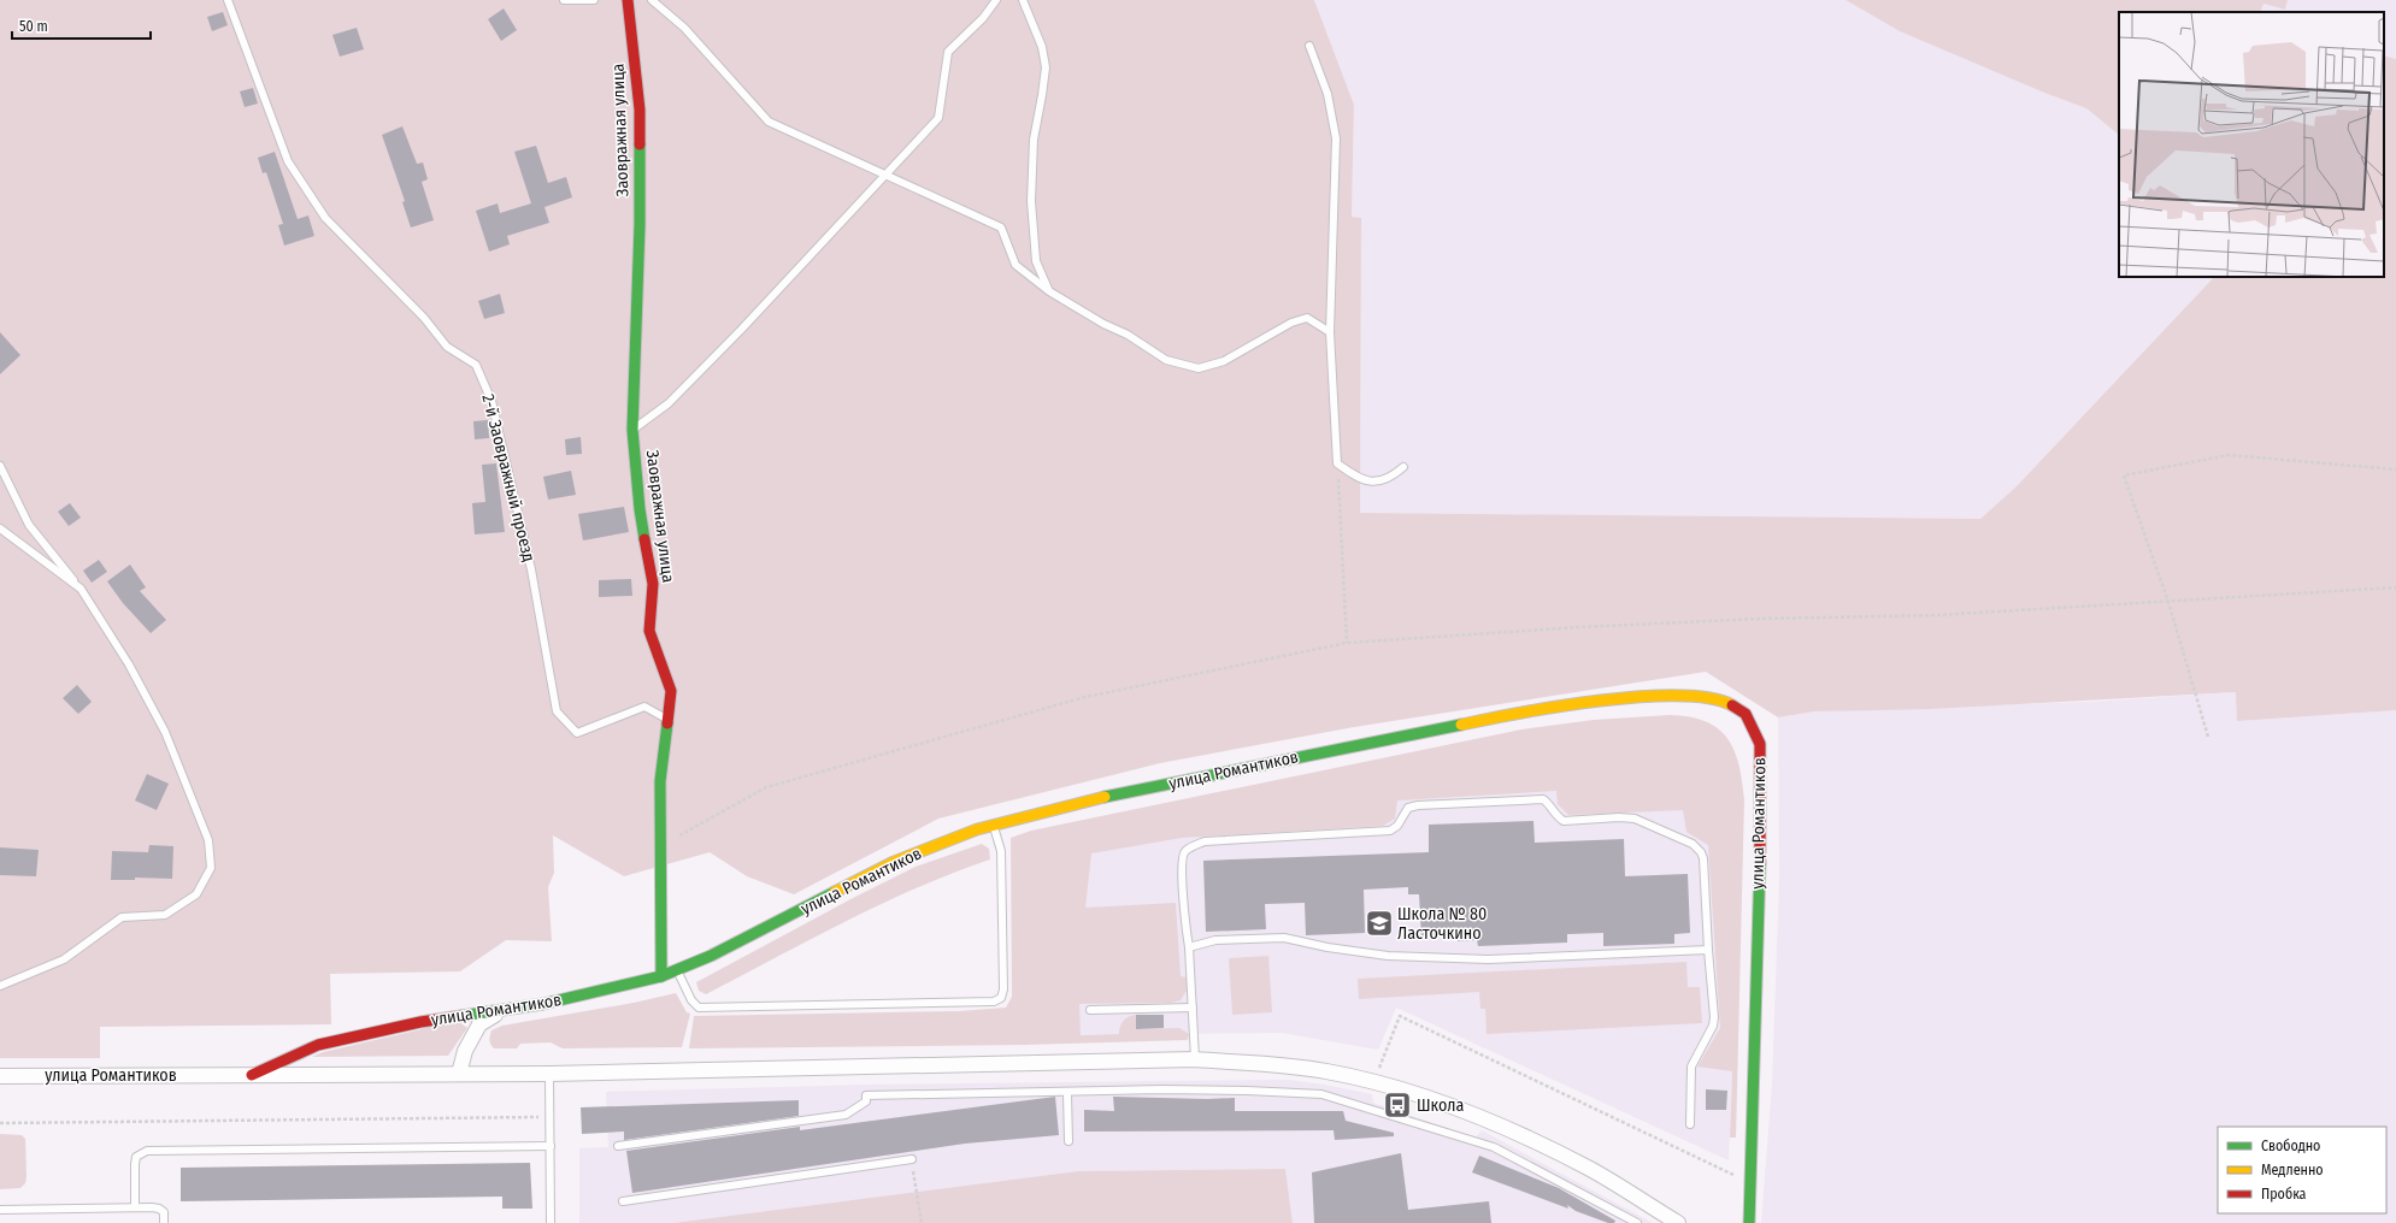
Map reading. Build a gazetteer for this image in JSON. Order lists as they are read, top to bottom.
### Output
{
  "streets": {
    "street": ["Заовражная улица", "улица Романтиков"],
    "lane": ["2-й Заовражный проезд"]
  },
  "crossings": [
    ["Заовражная улица", "2-й Заовражный проезд"],
    ["Заовражная улица", "улица Романтиков"]
  ],
  "places": {
    "school or university": ["Школа № 80 Ласточкино"],
    "bus stop": ["Школа"]
  },
  "legend": ["Свободно", "Медленно", "Пробка"],
  "scale_bar": "50 m"
}
